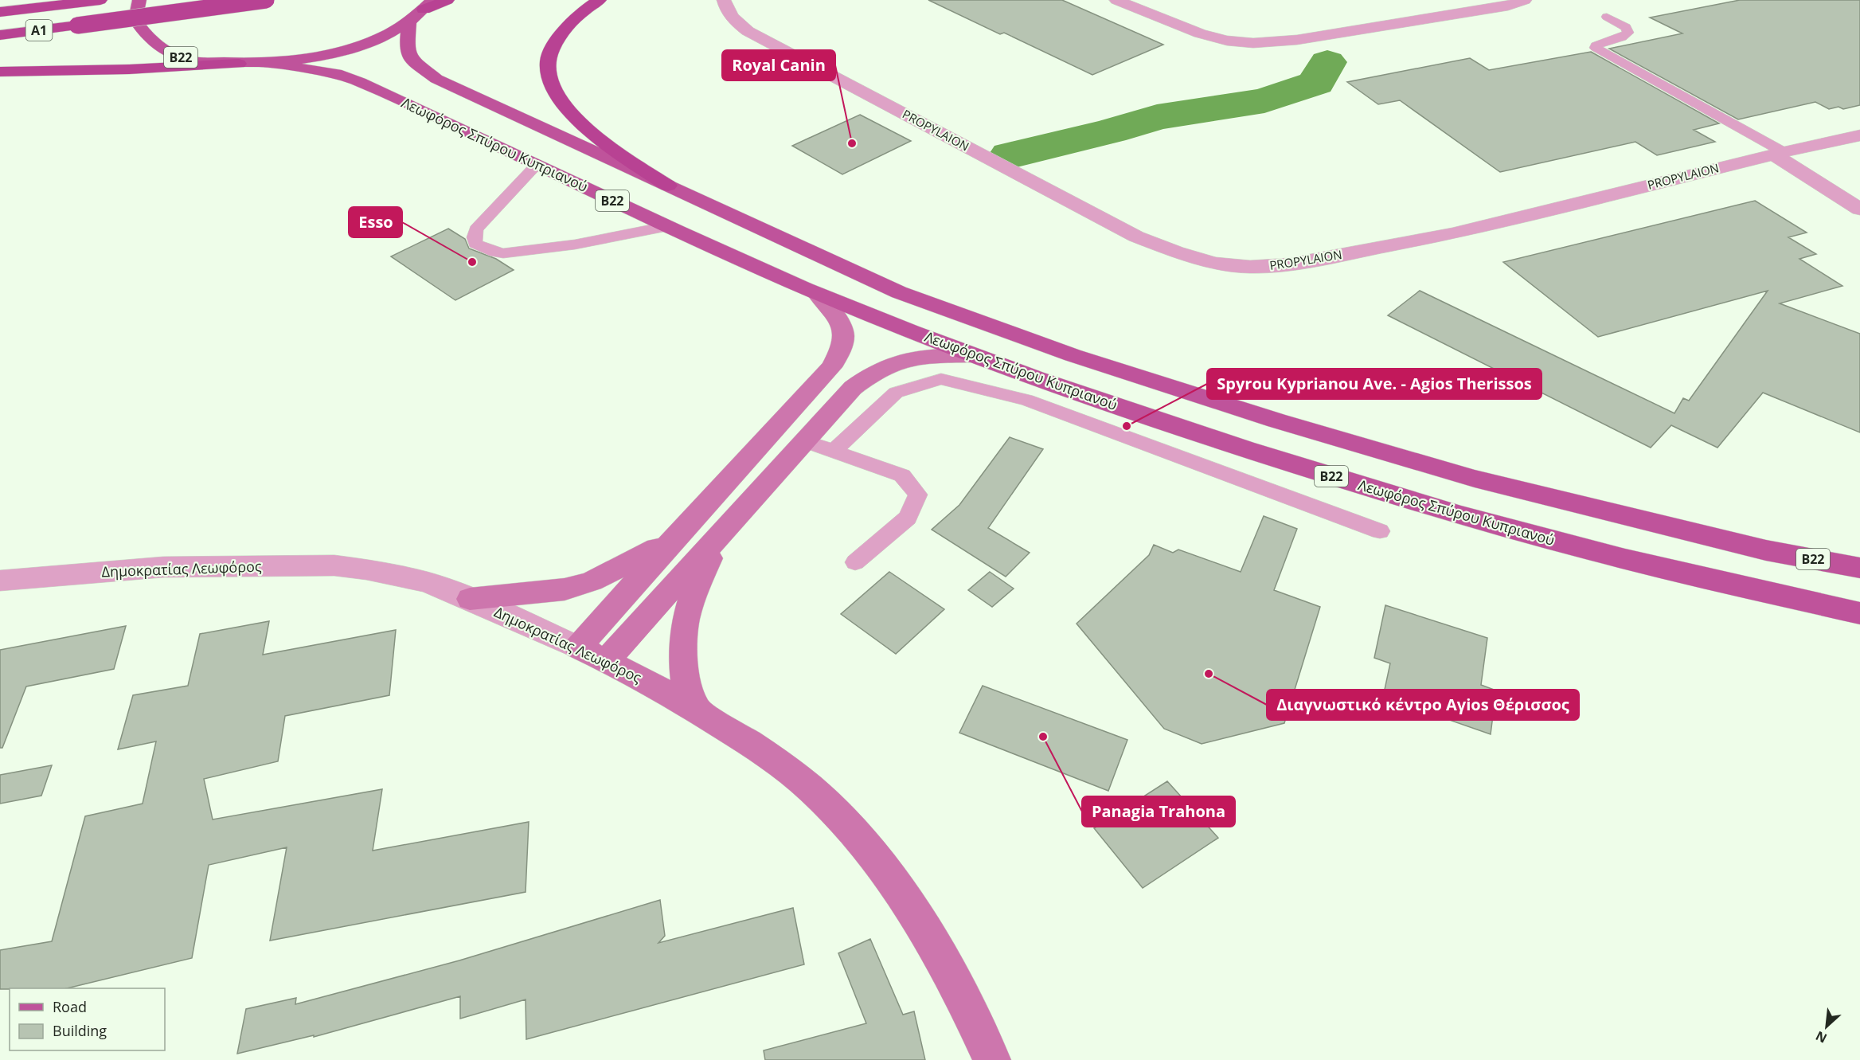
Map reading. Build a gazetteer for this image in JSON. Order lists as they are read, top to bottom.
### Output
{
  "streets": {
    "highway": ["A1"],
    "main road": ["B22", "Λεωφόρος Σπύρου Κυπριανού", "Δημοκρατίας Λεωφόρος"],
    "street": ["PROPYLAION"]
  },
  "crossings": [
    ["B22", "Λεωφόρος Σπύρου Κυπριανού"]
  ],
  "places": [
    "Royal Canin",
    "Esso",
    "Spyrou Kyprianou Ave. - Agios Therissos",
    "Διαγνωστικό κέντρο Αγios Θέρισσος",
    "Panagia Trahona"
  ],
  "legend": ["Road", "Building"],
  "north": "bottom left"
}
